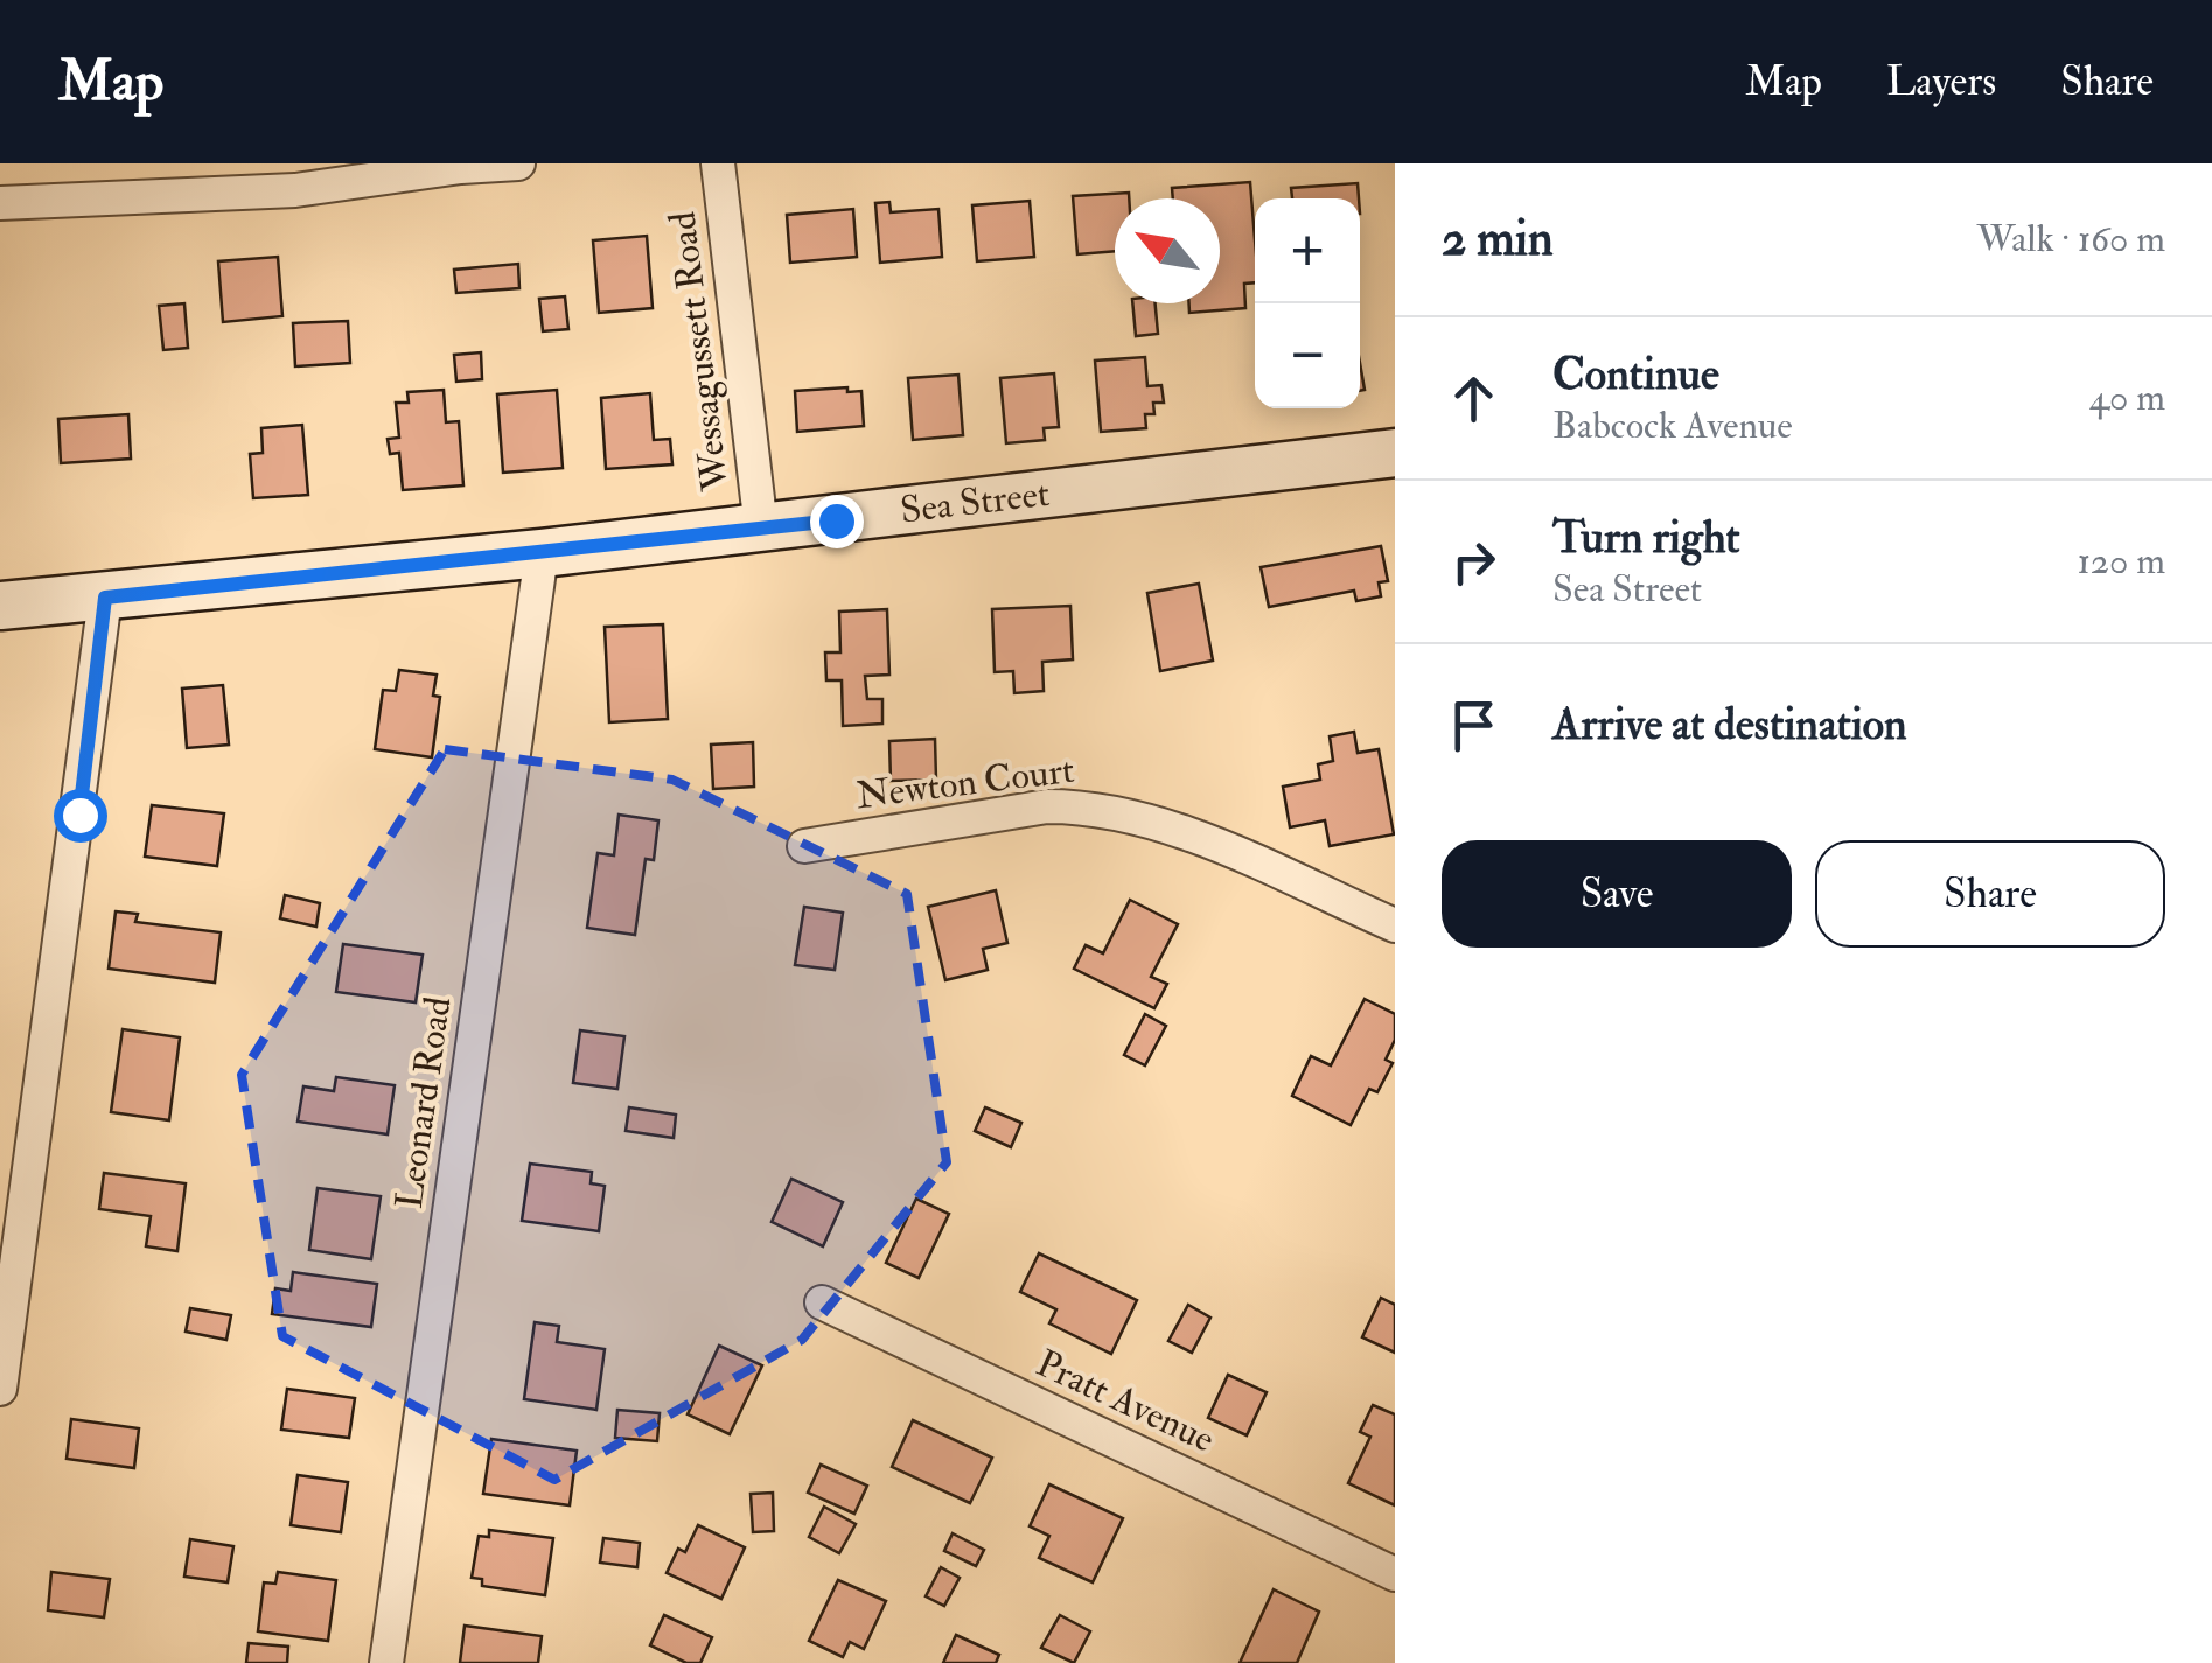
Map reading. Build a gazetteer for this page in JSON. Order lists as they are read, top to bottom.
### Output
{
  "streets": {
    "street": [
      "Wessagussett Road",
      "Sea Street",
      "Newton Court",
      "Leonard Road",
      "Pratt Avenue"
    ]
  },
  "crossings": [
    ["Wessagussett Road", "Sea Street"],
    ["Sea Street", "Leonard Road"]
  ],
  "north": "top left",
  "page": {
    "header": "Map",
    "nav": ["Map", "Layers", "Share"],
    "heading": ["2 min", "Walk · 160 m"],
    "map_buttons": ["+", "−"],
    "list": [
      ["Continue", "Babcock Avenue", "40 m"],
      ["Turn right", "Sea Street", "120 m"],
      "Arrive at destination"
    ],
    "buttons": ["Save", "Share"]
  }
}
